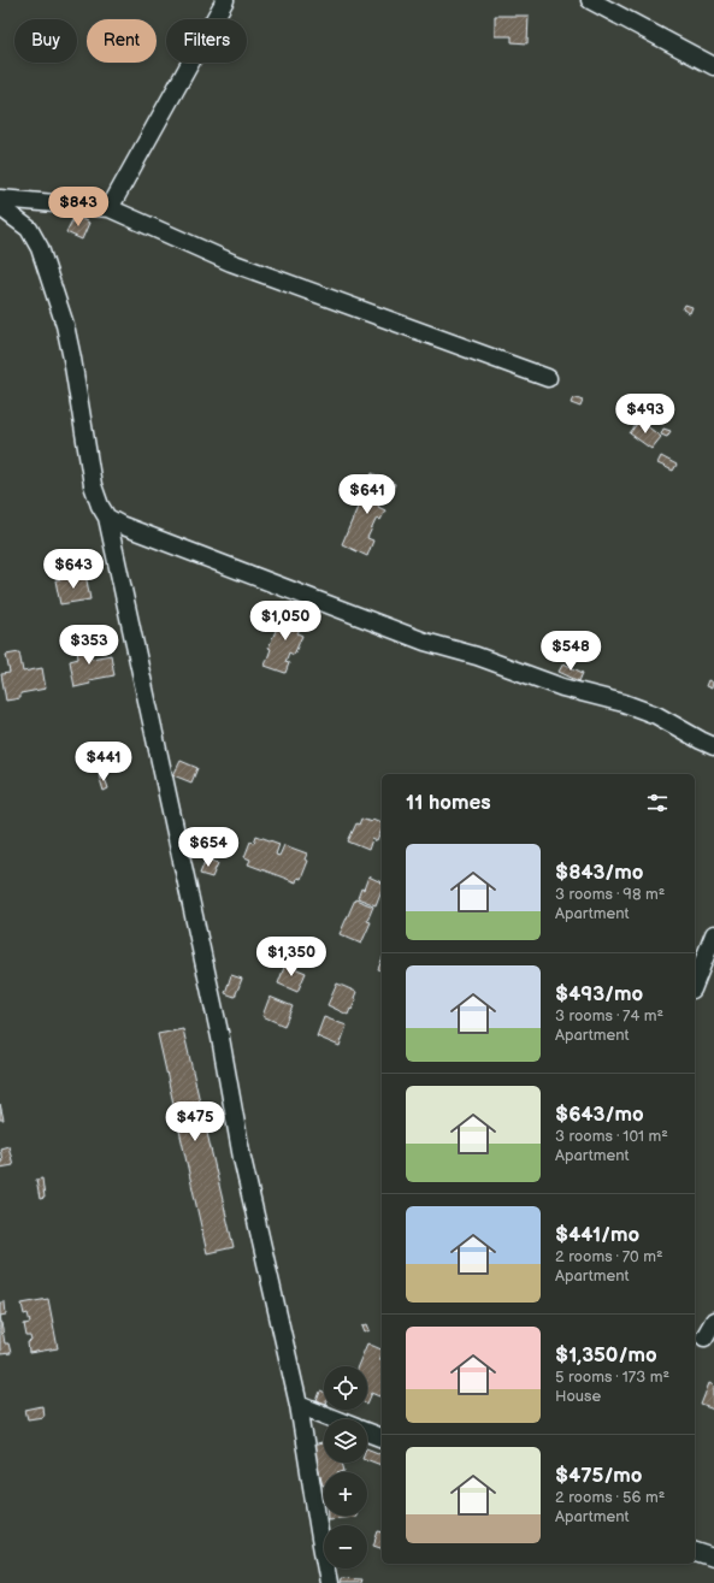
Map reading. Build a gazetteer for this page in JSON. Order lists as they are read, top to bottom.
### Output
{
  "page": {
    "chip": ["Buy", "Rent", "Filters"],
    "price": [
      "$843",
      "$493",
      "$641",
      "$643",
      "$1,050",
      "$353",
      "$548",
      "$441",
      "$654",
      "$1,350",
      "$475"
    ],
    "heading": "11 homes",
    "list": [
      {
        "name": "$843/mo",
        "note": "3 rooms · 98 m² · Apartment"
      },
      {
        "name": "$493/mo",
        "note": "3 rooms · 74 m² · Apartment"
      },
      {
        "name": "$643/mo",
        "note": "3 rooms · 101 m² · Apartment"
      },
      {
        "name": "$441/mo",
        "note": "2 rooms · 70 m² · Apartment"
      },
      {
        "name": "$1,350/mo",
        "note": "5 rooms · 173 m² · House"
      },
      {
        "name": "$475/mo",
        "note": "2 rooms · 56 m² · Apartment"
      }
    ],
    "map_buttons": ["+", "−"]
  }
}
